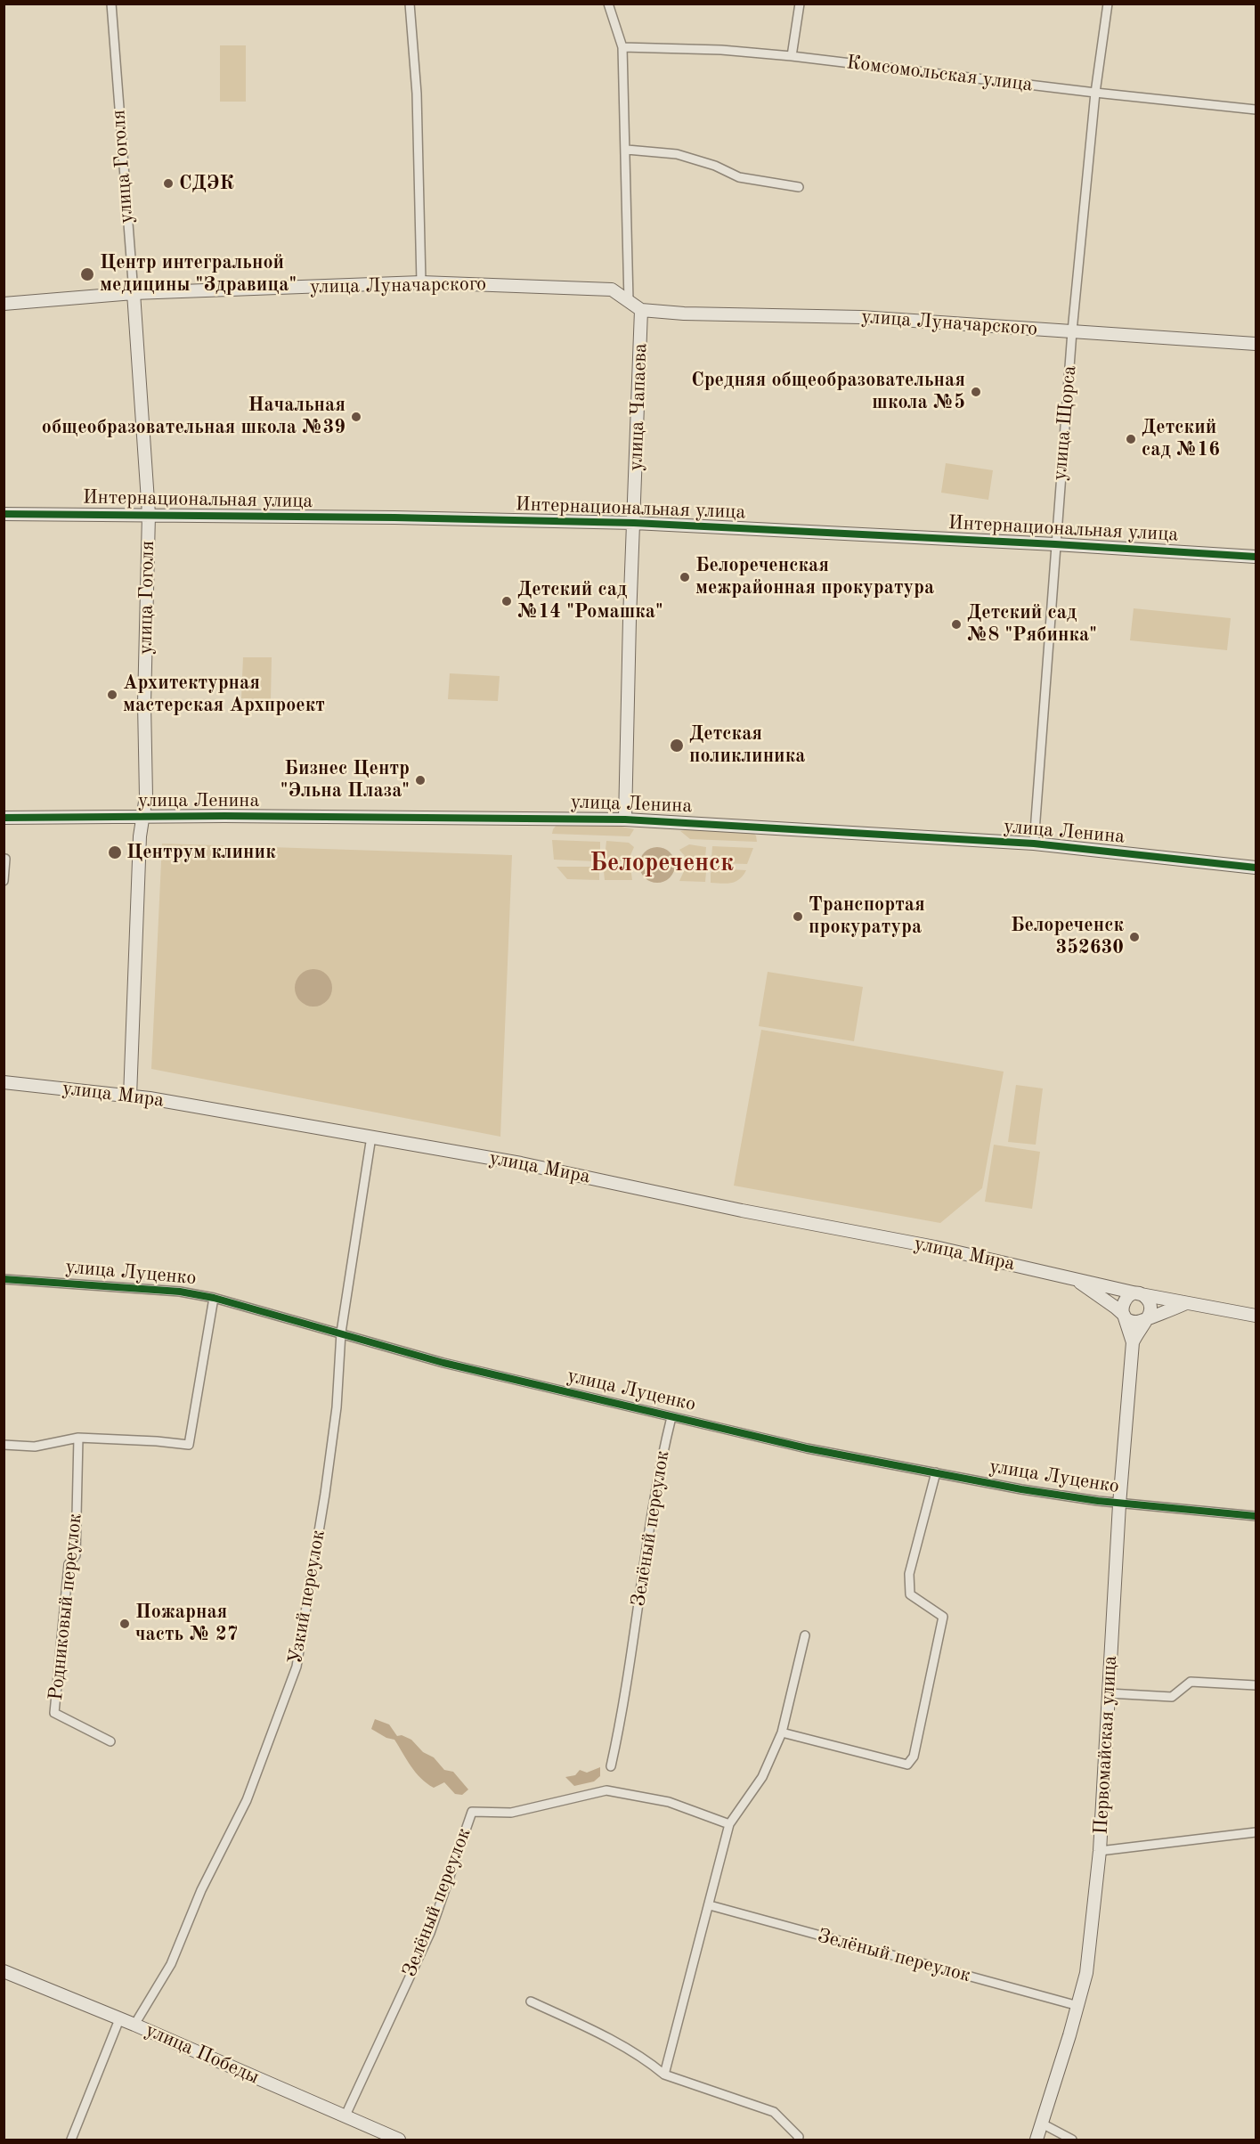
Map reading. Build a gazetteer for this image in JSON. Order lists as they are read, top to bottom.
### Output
{
  "streets": {
    "street": [
      "Комсомольская улица",
      "улица Гоголя",
      "улица Луначарского",
      "улица Чапаева",
      "улица Щорса",
      "Интернациональная улица",
      "улица Ленина",
      "улица Мира",
      "улица Луценко",
      "Зелёный переулок",
      "Узкий переулок",
      "Родниковый переулок",
      "Первомайская улица",
      "улица Победы"
    ]
  },
  "crossings": [
    ["Комсомольская улица", "улица Щорса"],
    ["улица Гоголя", "улица Луначарского"],
    ["улица Гоголя", "Интернациональная улица"],
    ["улица Гоголя", "улица Ленина"],
    ["улица Гоголя", "улица Мира"],
    ["улица Луначарского", "улица Чапаева"],
    ["улица Луначарского", "улица Щорса"],
    ["улица Чапаева", "Интернациональная улица"],
    ["улица Чапаева", "улица Ленина"],
    ["улица Щорса", "Интернациональная улица"],
    ["улица Щорса", "улица Ленина"],
    ["улица Мира", "Узкий переулок"],
    ["улица Мира", "Первомайская улица"],
    ["улица Луценко", "Зелёный переулок"],
    ["улица Луценко", "Узкий переулок"],
    ["улица Луценко", "Первомайская улица"],
    ["Зелёный переулок", "Первомайская улица"],
    ["Зелёный переулок", "улица Победы"],
    ["Узкий переулок", "улица Победы"]
  ],
  "districts": ["Белореченск"],
  "places": [
    "СДЭК",
    "Центр интегральной медицины \"Здравица\"",
    "Средняя общеобразовательная школа №5",
    "Начальная общеобразовательная школа №39",
    "Детский сад №16",
    "Белореченская межрайонная прокуратура",
    "Детский сад №14 \"Ромашка\"",
    "Детский сад №8 \"Рябинка\"",
    "Архитектурная мастерская Архпроект",
    "Детская поликлиника",
    "Бизнес Центр \"Эльна Плаза\"",
    "Центрум клиник",
    "Транспортая прокуратура",
    "Белореченск 352630",
    "Пожарная часть № 27"
  ]
}
